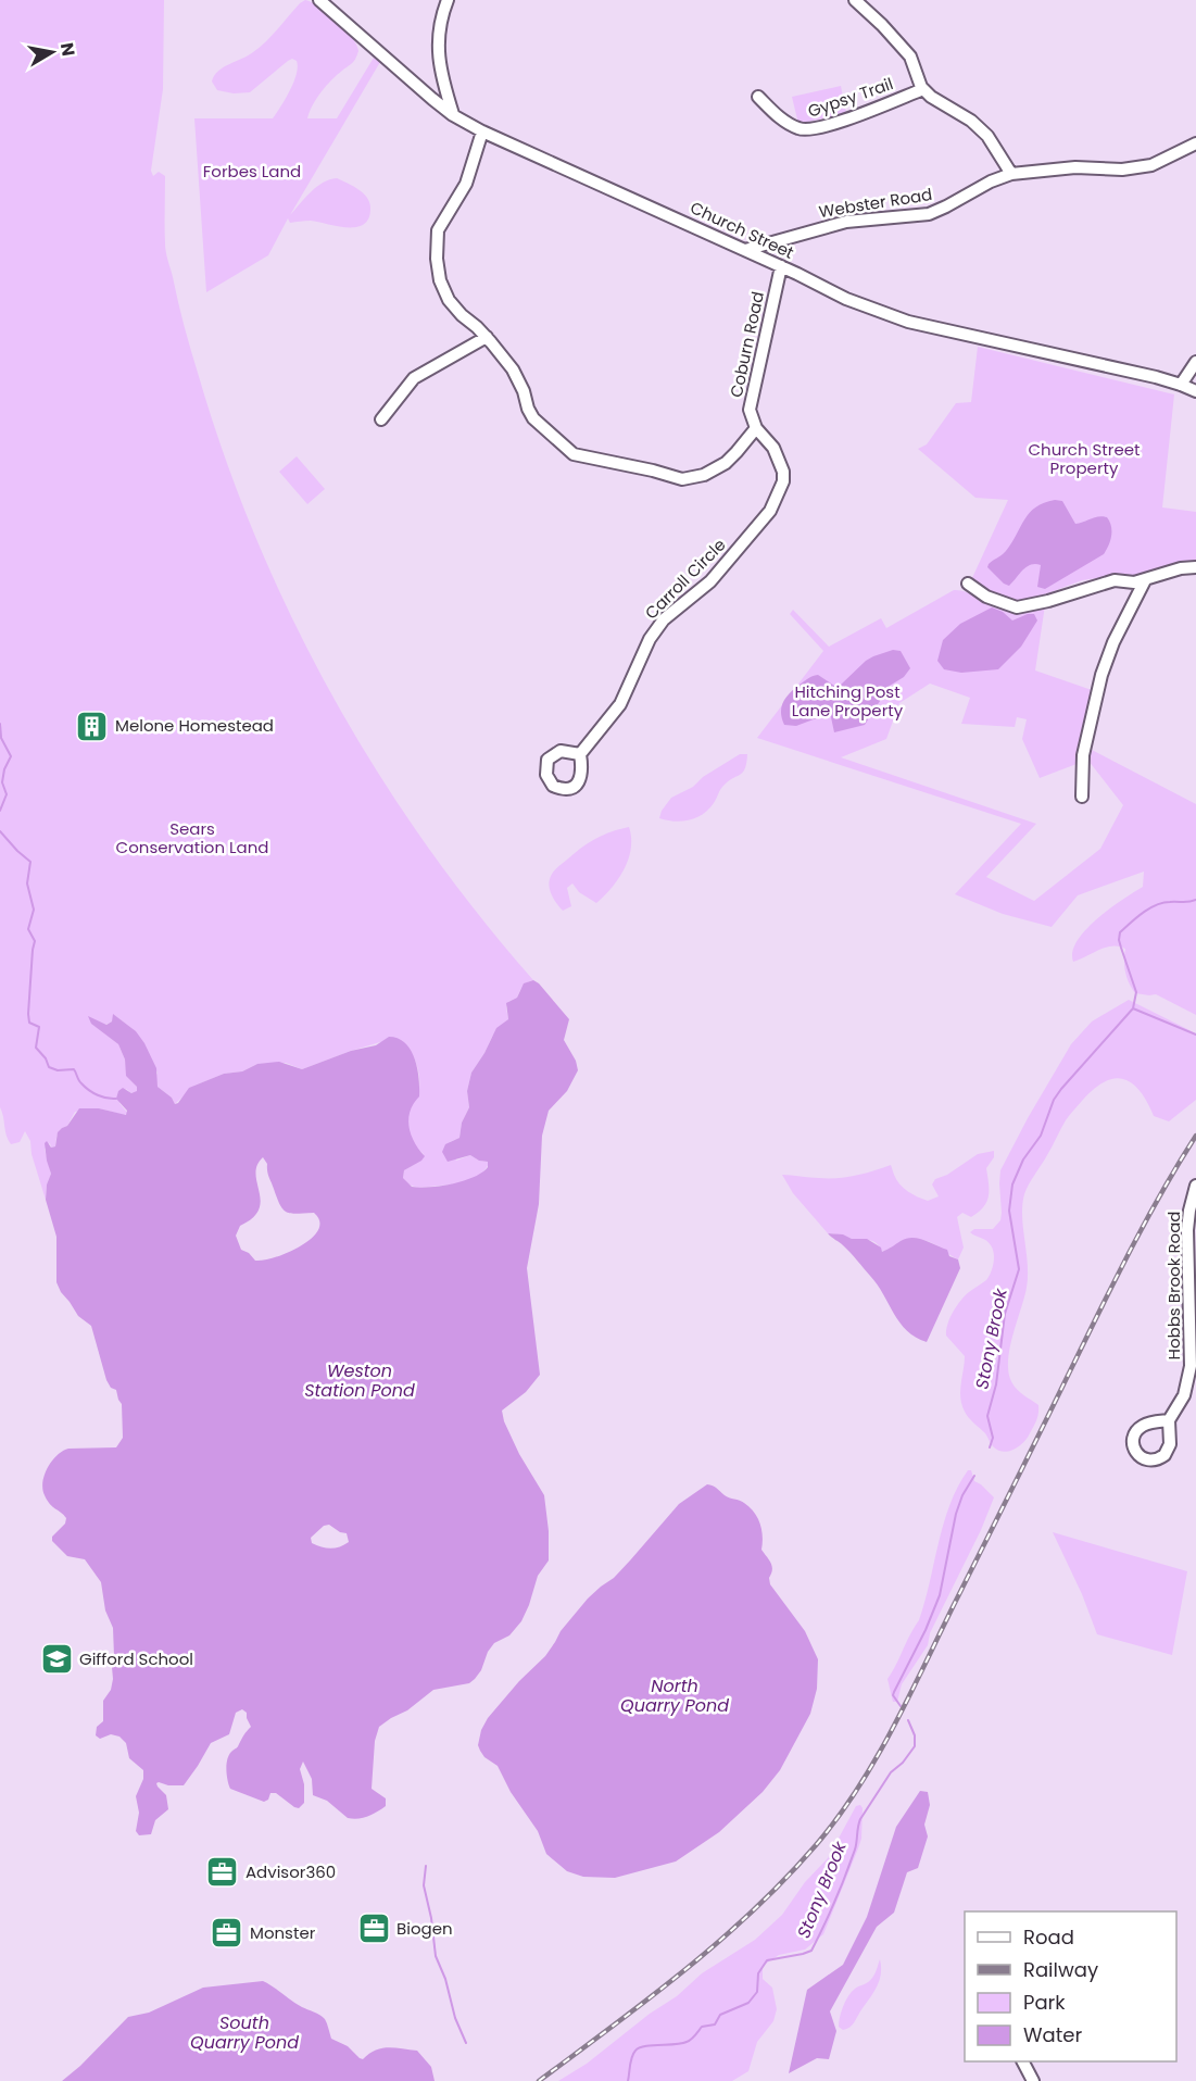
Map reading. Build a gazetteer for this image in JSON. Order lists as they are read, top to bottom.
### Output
{
  "streets": {
    "street": [
      "Gypsy Trail",
      "Webster Road",
      "Church Street",
      "Coburn Road",
      "Carroll Circle",
      "Hobbs Brook Road"
    ]
  },
  "crossings": [
    ["Webster Road", "Church Street"],
    ["Church Street", "Coburn Road"],
    ["Coburn Road", "Carroll Circle"]
  ],
  "water": [
    "Stony Brook",
    "Weston Station Pond",
    "North Quarry Pond",
    "South Quarry Pond"
  ],
  "parks": [
    "Forbes Land",
    "Church Street Property",
    "Hitching Post Lane Property",
    "Sears Conservation Land"
  ],
  "places": {
    "building": ["Melone Homestead"],
    "school or university": ["Gifford School"],
    "office": ["Advisor360", "Biogen", "Monster"]
  },
  "legend": [
    "Road",
    "Railway",
    "Park",
    "Water"
  ],
  "north": "right"
}
